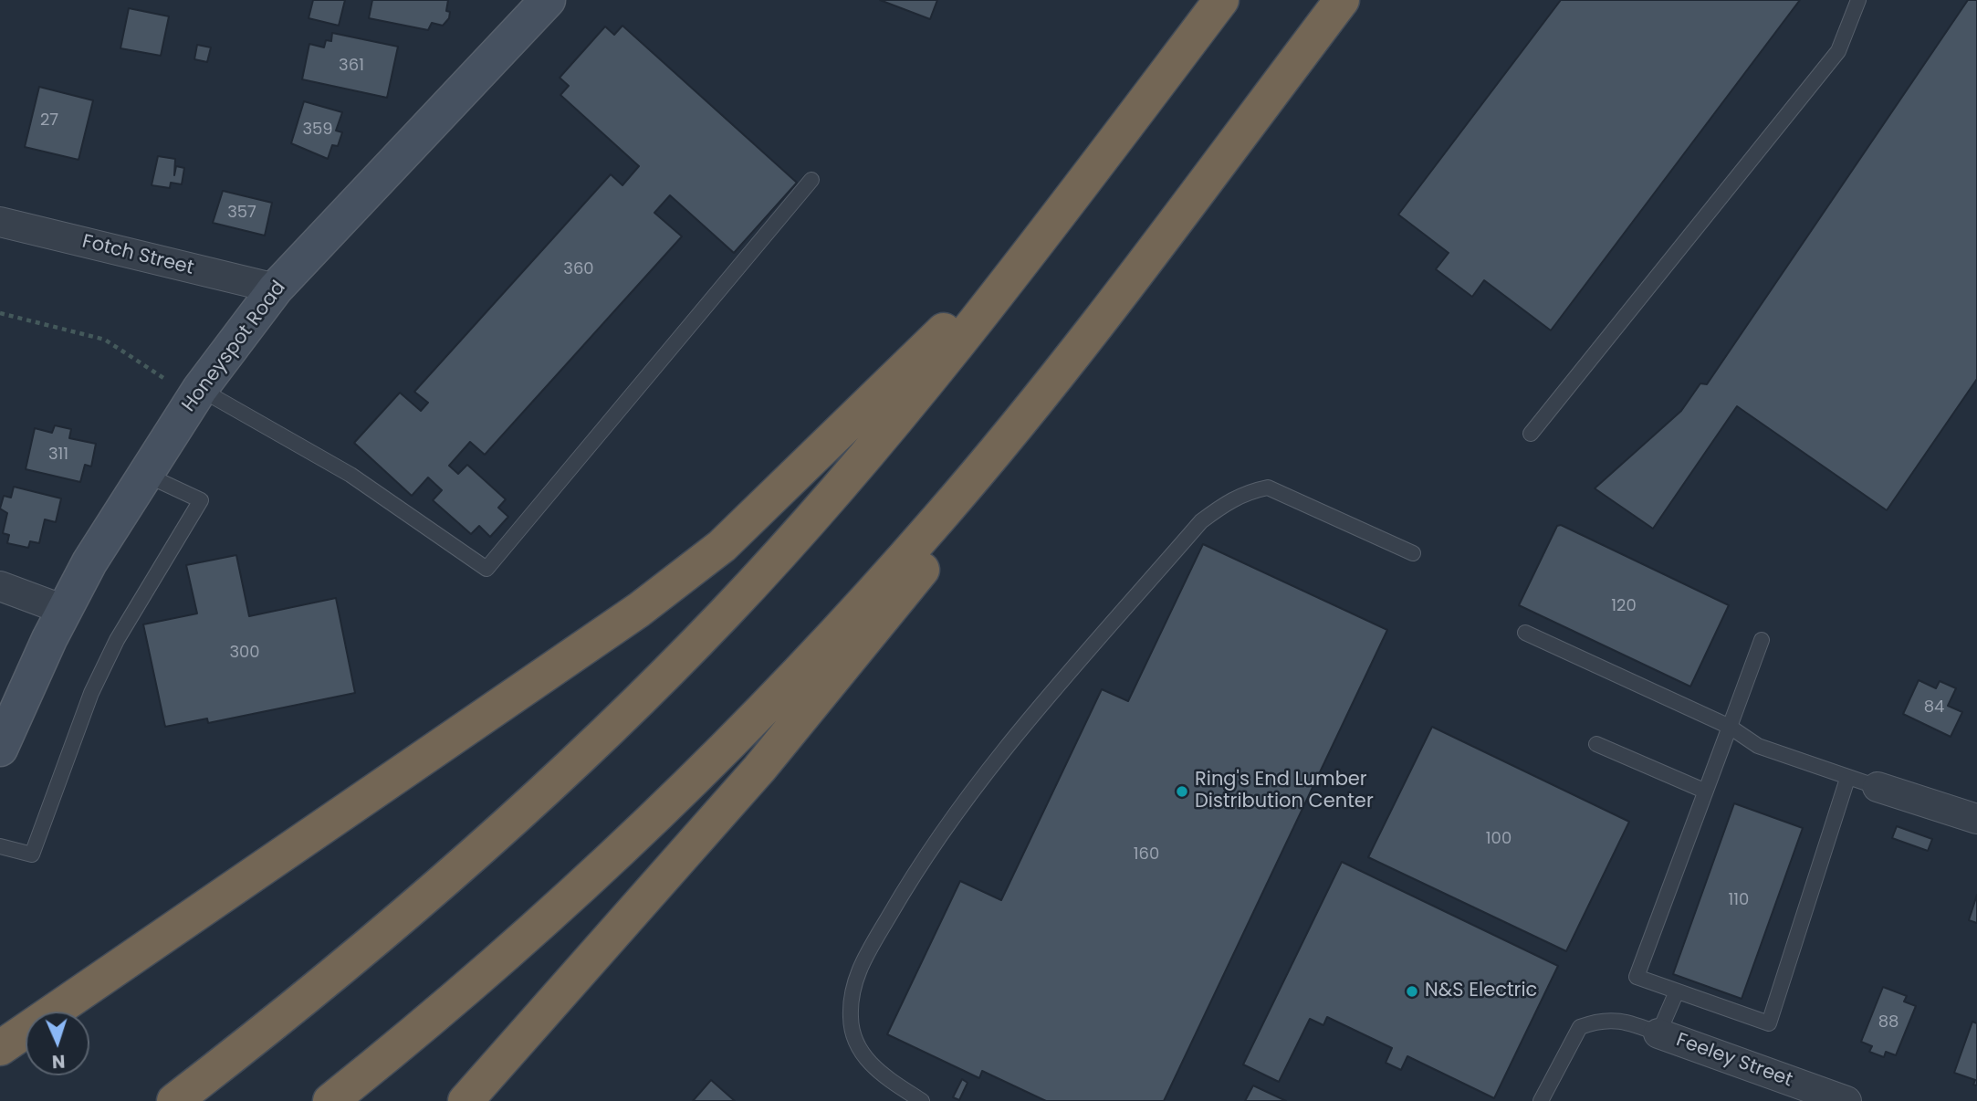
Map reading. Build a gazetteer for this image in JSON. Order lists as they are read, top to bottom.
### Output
{
  "streets": {
    "main road": ["Honeyspot Road"],
    "street": ["Fotch Street", "Feeley Street"]
  },
  "crossings": [
    ["Fotch Street", "Honeyspot Road"]
  ],
  "places": ["Ring's End Lumber Distribution Center", "N&S Electric"],
  "house_numbers": [
    "361",
    "27",
    "359",
    "357",
    "360",
    "311",
    "120",
    "300",
    "84",
    "100",
    "160",
    "110",
    "88"
  ],
  "north": "bottom"
}
